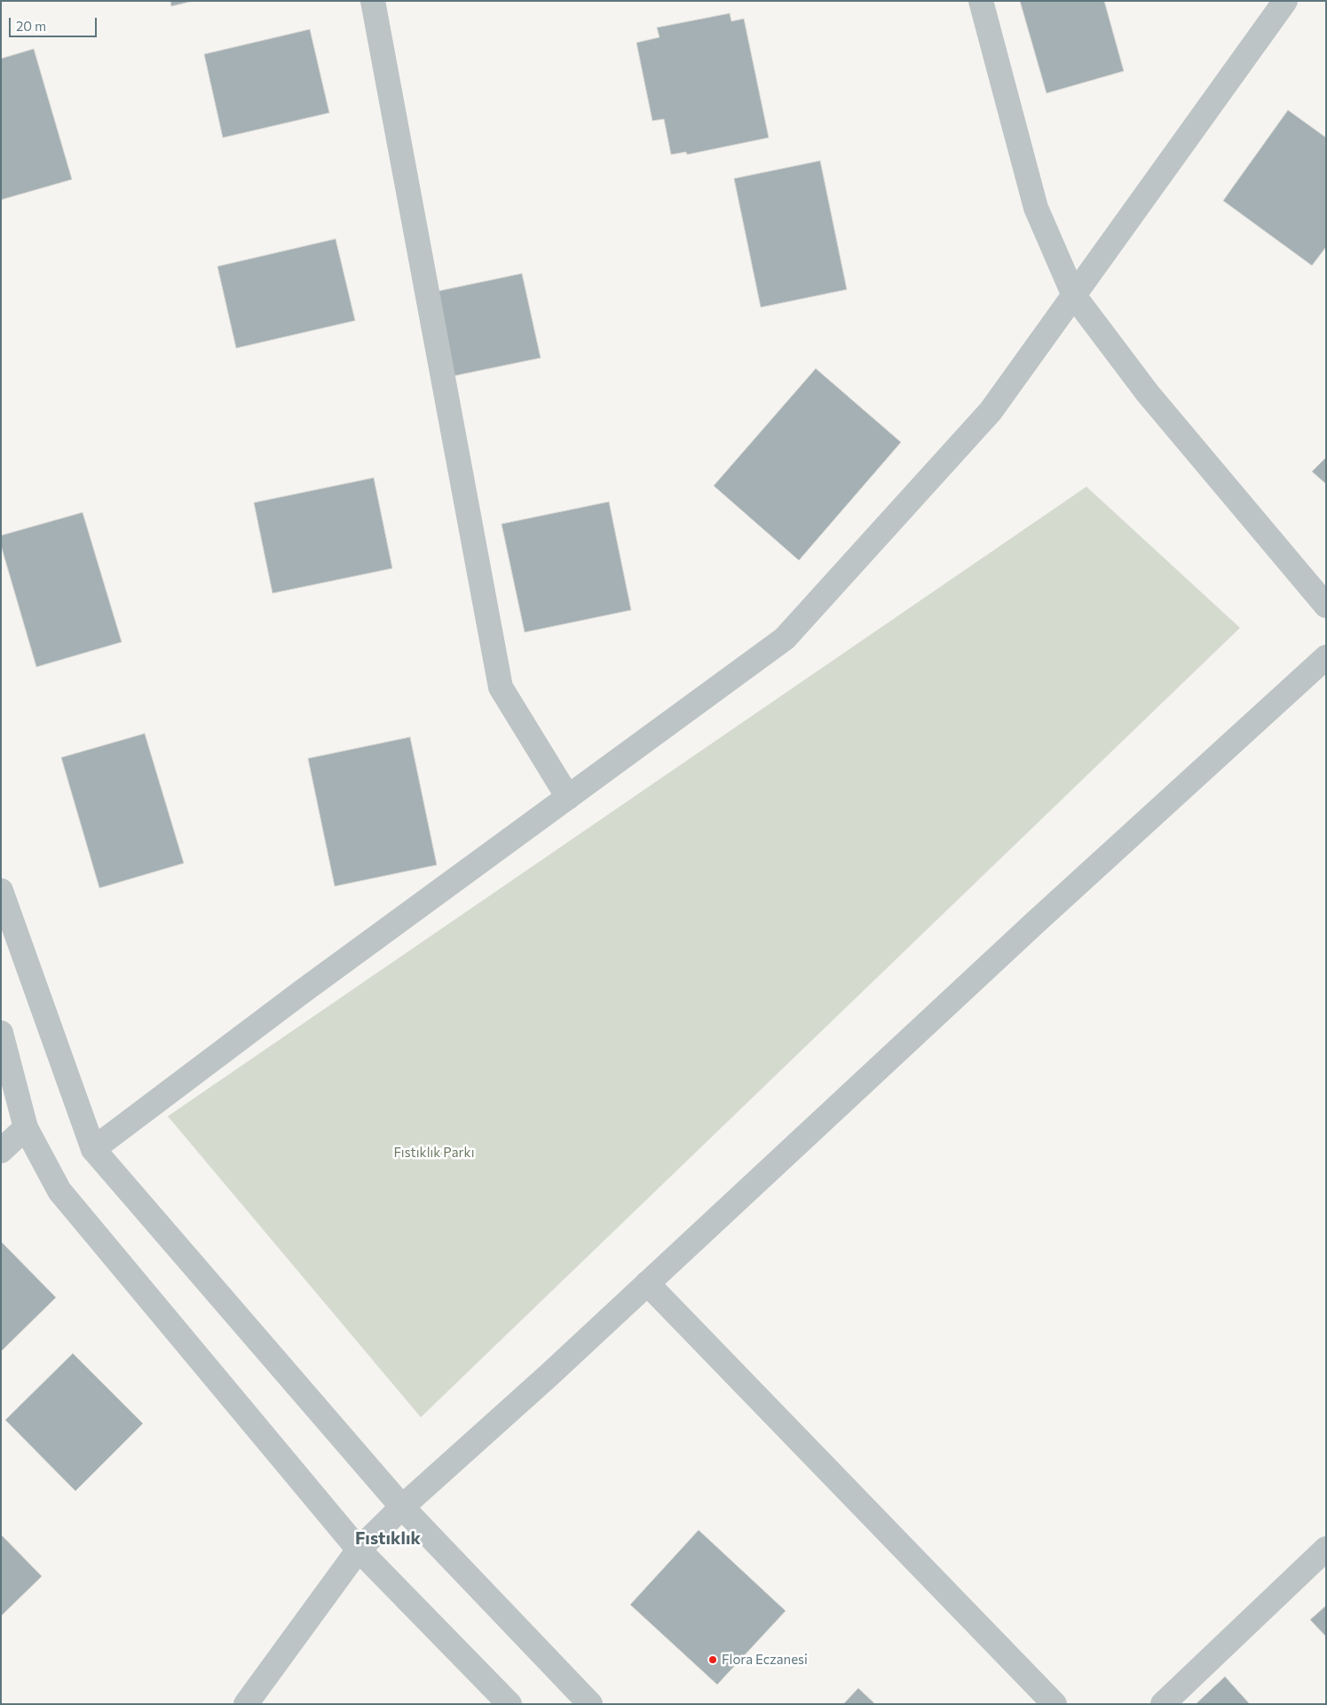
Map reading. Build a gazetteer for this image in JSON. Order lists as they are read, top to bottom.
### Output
{
  "districts": ["Fıstıklık"],
  "parks": ["Fıstıklık Parkı"],
  "places": ["Flora Eczanesi"],
  "scale_bar": "20 m"
}
